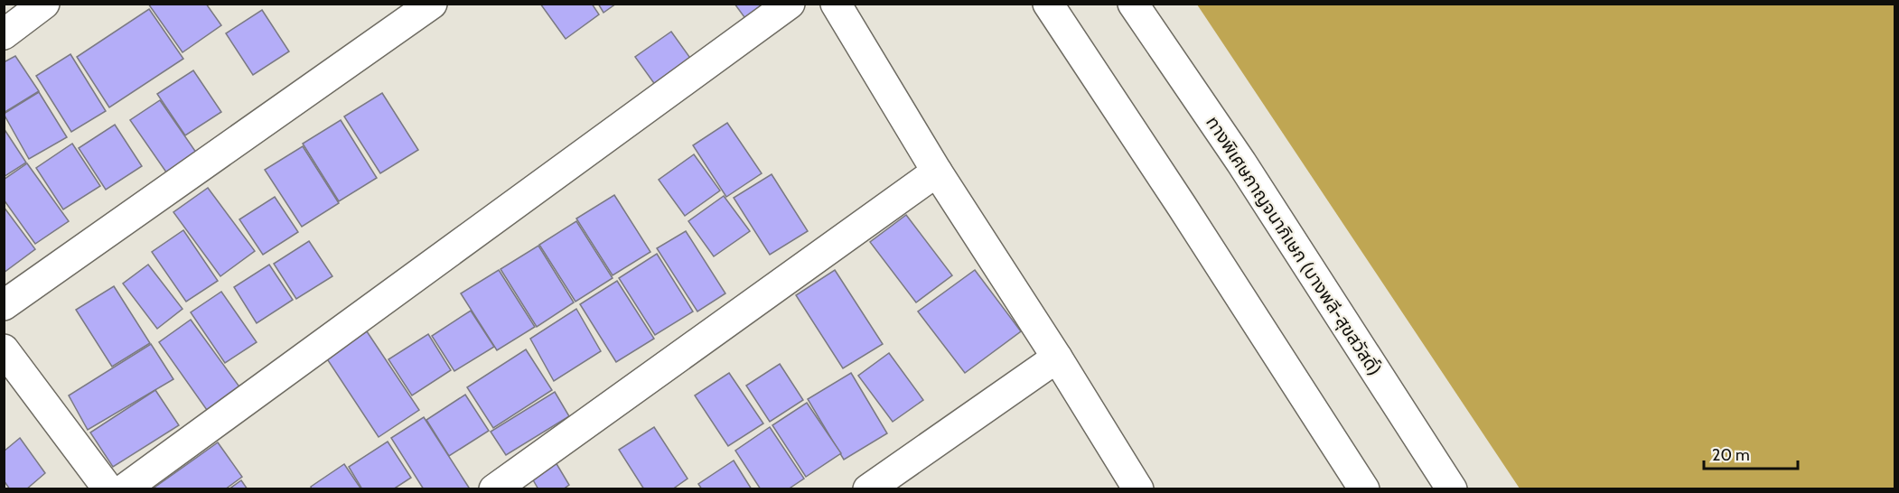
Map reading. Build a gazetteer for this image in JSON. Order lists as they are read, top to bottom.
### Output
{
  "streets": {
    "main road": ["ทางพิเศษกาญจนาภิเษก (บางพลี-สุขสวัสดิ์)"]
  },
  "scale_bar": "20 m"
}
